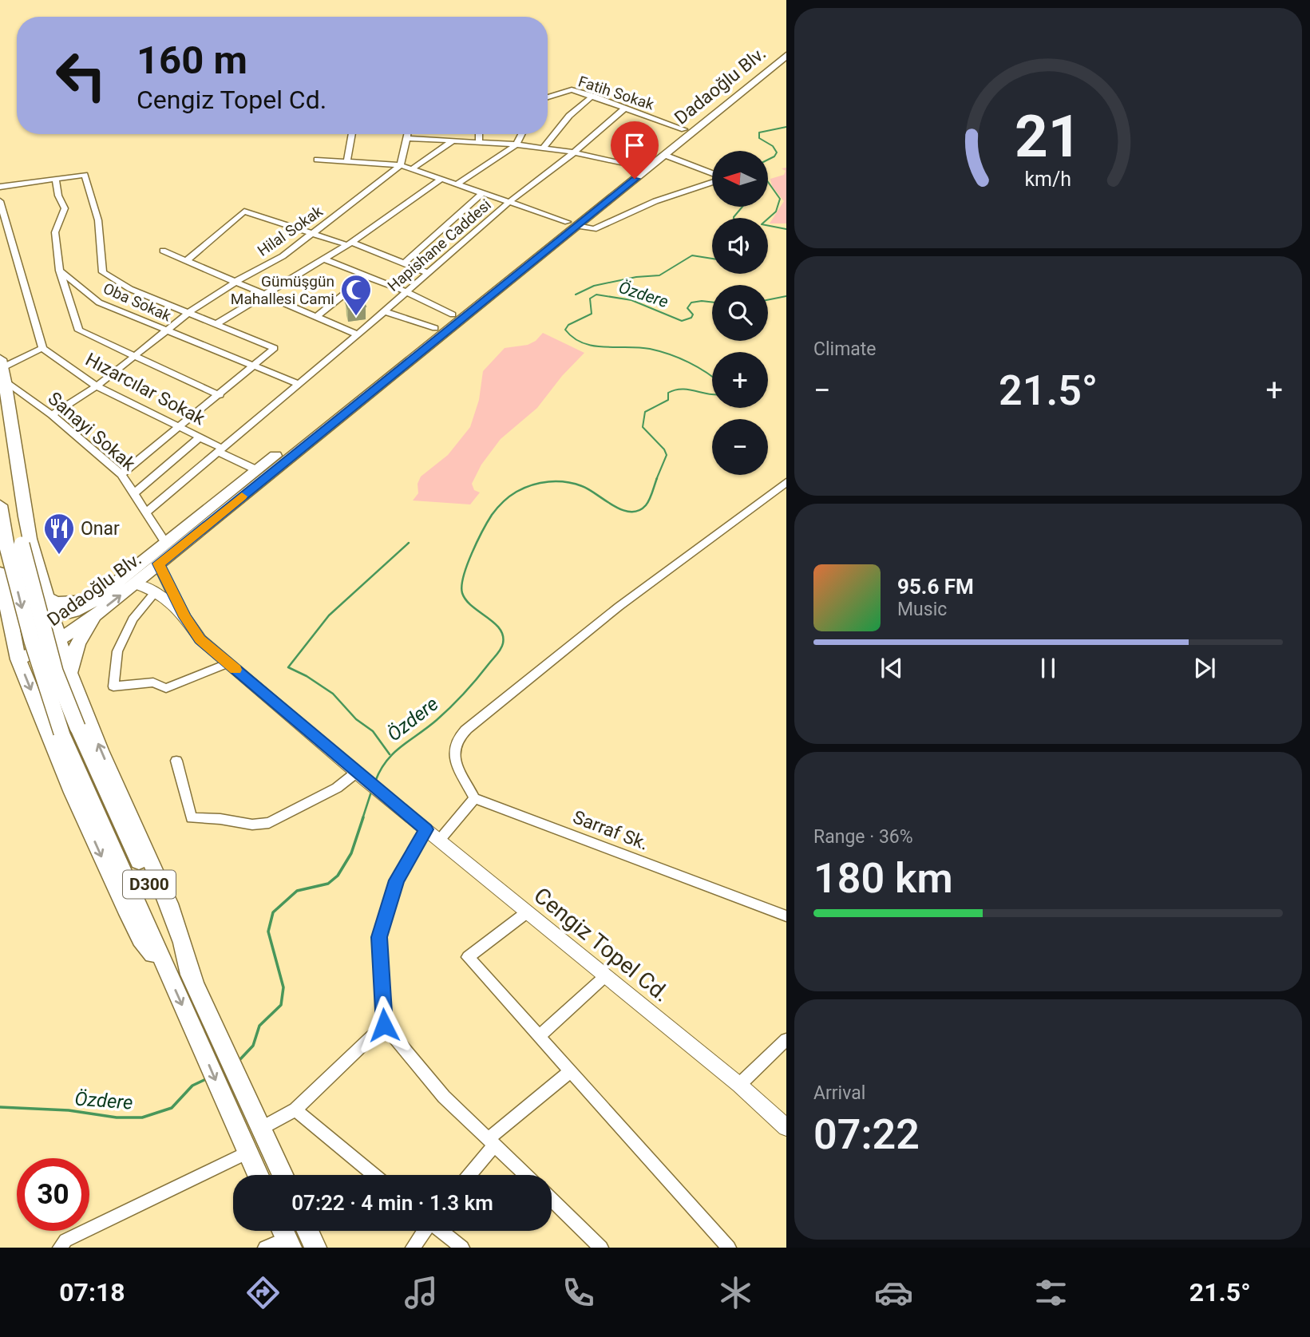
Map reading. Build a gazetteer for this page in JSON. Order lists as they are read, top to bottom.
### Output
{
  "streets": {
    "highway": ["Dadaoğlu Blv.", "D300"],
    "main road": ["Cengiz Topel Cd."],
    "street": [
      "Fatih Sokak",
      "Hilal Sokak",
      "Hapishane Caddesi",
      "Oba Sokak",
      "Hızarcılar Sokak",
      "Sanayi Sokak",
      "Sarraf Sk."
    ]
  },
  "crossings": [
    ["Dadaoğlu Blv.", "Fatih Sokak"],
    ["Dadaoğlu Blv.", "Hızarcılar Sokak"],
    ["Dadaoğlu Blv.", "Sanayi Sokak"],
    ["Fatih Sokak", "Hapishane Caddesi"],
    ["Hilal Sokak", "Oba Sokak"],
    ["Hilal Sokak", "Hızarcılar Sokak"],
    ["Hilal Sokak", "Sanayi Sokak"],
    ["Hapishane Caddesi", "Oba Sokak"],
    ["Hapishane Caddesi", "Hızarcılar Sokak"],
    ["Hapishane Caddesi", "Sanayi Sokak"]
  ],
  "water": ["Özdere"],
  "places": {
    "mosque": ["Gümüşgün Mahallesi Cami"],
    "restaurant": ["Onar"]
  },
  "north": "left",
  "page": {
    "turn": ["160 m", "Cengiz Topel Cd."],
    "map_buttons": ["+", "−"],
    "tile": [
      "Climate",
      ["Range · 36%", "180 km"],
      ["Arrival", "07:22"]
    ],
    "heat": ["−", "21.5°", "+"],
    "song": ["95.6 FM", "Music"],
    "limit": "30",
    "trip": "07:22 · 4 min · 1.3 km",
    "tabs": ["07:18", "21.5°"],
    "gauge": ["21", "km/h"]
  }
}
